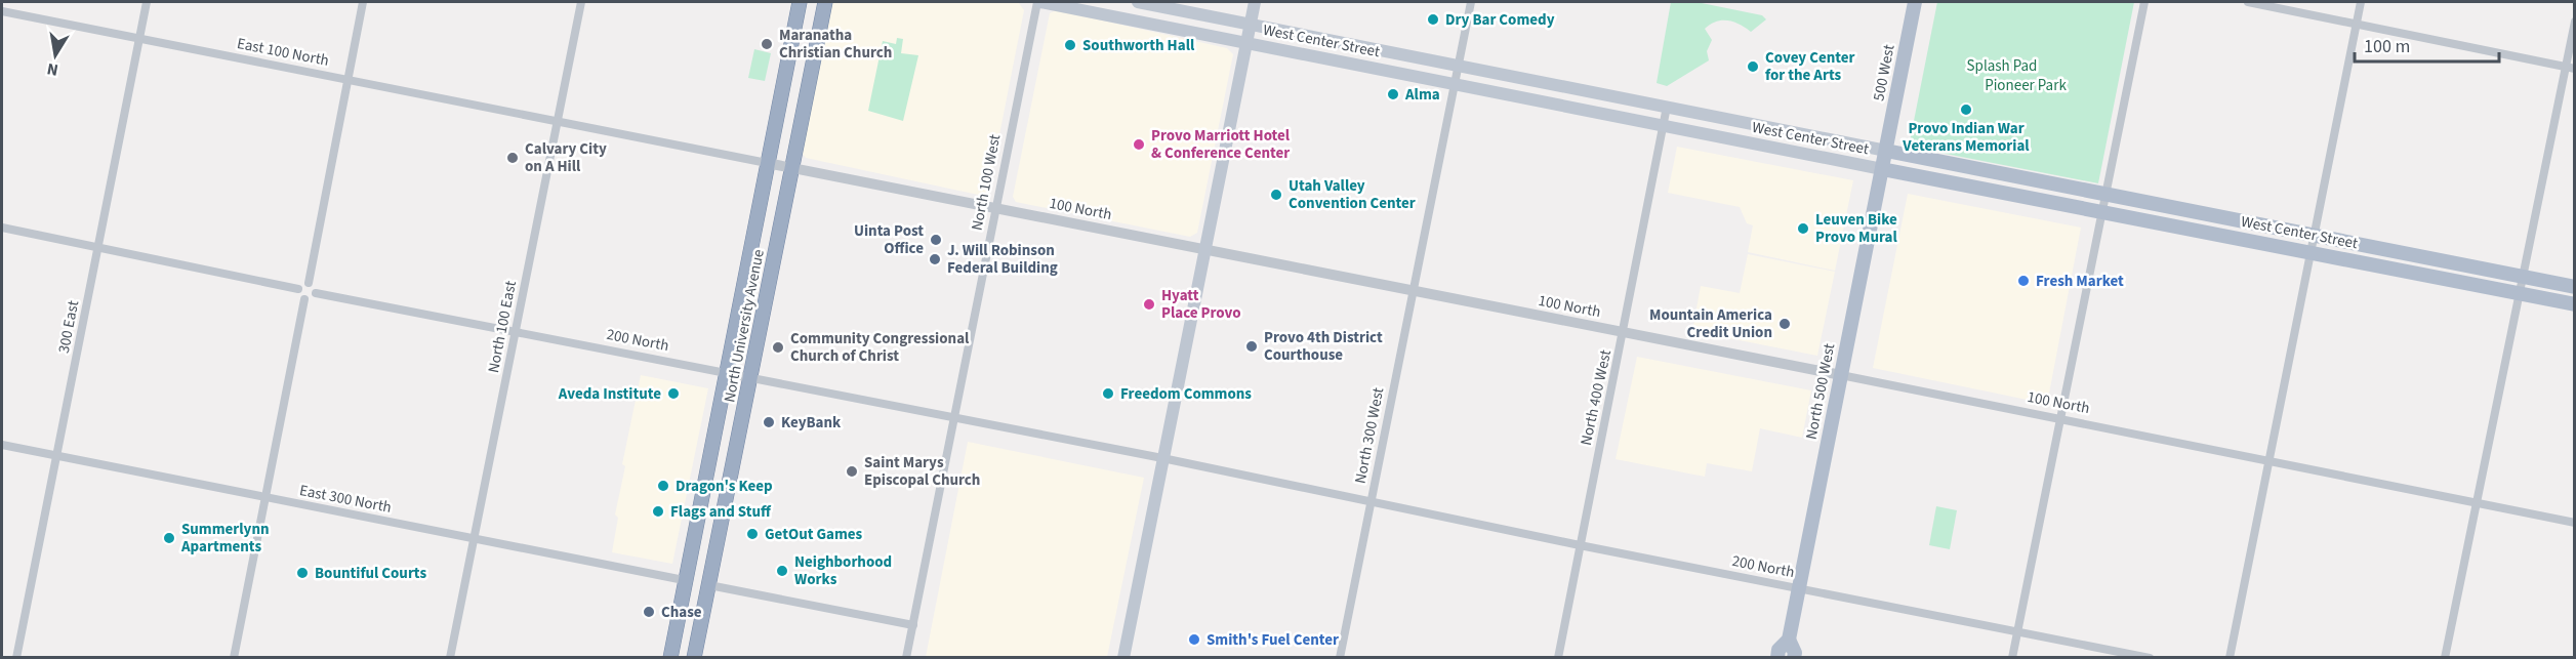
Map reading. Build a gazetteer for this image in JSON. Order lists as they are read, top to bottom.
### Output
{
  "streets": {
    "highway": ["North University Avenue"],
    "main road": ["West Center Street", "500 West", "North 500 West"],
    "street": [
      "East 100 North",
      "North 100 West",
      "100 North",
      "300 East",
      "North 100 East",
      "200 North",
      "North 400 West",
      "North 300 West",
      "East 300 North"
    ]
  },
  "crossings": [
    ["West Center Street", "500 West"],
    ["West Center Street", "North 100 West"],
    ["West Center Street", "North 500 West"],
    ["West Center Street", "North 400 West"],
    ["West Center Street", "North 300 West"],
    ["East 100 North", "100 North"],
    ["East 100 North", "300 East"],
    ["East 100 North", "North 100 East"],
    ["500 West", "North 500 West"],
    ["North 100 West", "100 North"],
    ["North 100 West", "200 North"],
    ["100 North", "North University Avenue"],
    ["100 North", "North 100 East"],
    ["100 North", "North 500 West"],
    ["100 North", "North 400 West"],
    ["100 North", "North 300 West"],
    ["North University Avenue", "200 North"],
    ["North University Avenue", "East 300 North"],
    ["300 East", "East 300 North"],
    ["North 100 East", "200 North"],
    ["North 100 East", "East 300 North"],
    ["200 North", "North 500 West"],
    ["200 North", "North 400 West"],
    ["200 North", "North 300 West"]
  ],
  "parks": ["Splash Pad", "Pioneer Park"],
  "places": [
    "Dry Bar Comedy",
    "Maranatha Christian Church",
    "Southworth Hall",
    "Covey Center for the Arts",
    "Alma",
    "Provo Indian War Veterans Memorial",
    "Provo Marriott Hotel & Conference Center",
    "Calvary City on A Hill",
    "Utah Valley Convention Center",
    "Leuven Bike Provo Mural",
    "Uinta Post Office",
    "J. Will Robinson Federal Building",
    "Fresh Market",
    "Hyatt Place Provo",
    "Mountain America Credit Union",
    "Provo 4th District Courthouse",
    "Community Congressional Church of Christ",
    "Aveda Institute",
    "Freedom Commons",
    "KeyBank",
    "Saint Marys Episcopal Church",
    "Dragon's Keep",
    "Flags and Stuff",
    "GetOut Games",
    "Summerlynn Apartments",
    "Neighborhood Works",
    "Bountiful Courts",
    "Chase",
    "Smith's Fuel Center"
  ],
  "scale_bar": "100 m",
  "north": "bottom"
}
